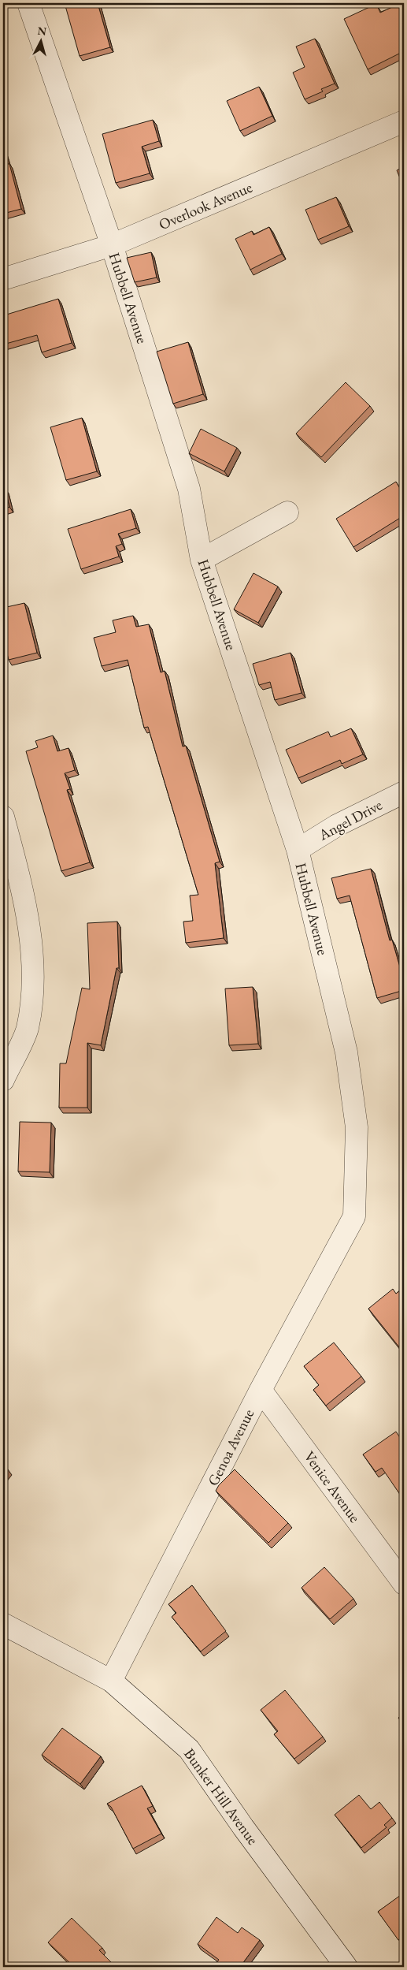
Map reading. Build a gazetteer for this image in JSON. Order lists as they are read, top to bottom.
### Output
{
  "streets": {
    "street": [
      "Overlook Avenue",
      "Hubbell Avenue",
      "Angel Drive",
      "Genoa Avenue",
      "Venice Avenue",
      "Bunker Hill Avenue"
    ]
  },
  "crossings": [
    ["Overlook Avenue", "Hubbell Avenue"],
    ["Hubbell Avenue", "Angel Drive"],
    ["Hubbell Avenue", "Genoa Avenue"],
    ["Genoa Avenue", "Venice Avenue"],
    ["Genoa Avenue", "Bunker Hill Avenue"]
  ],
  "north": "top"
}
